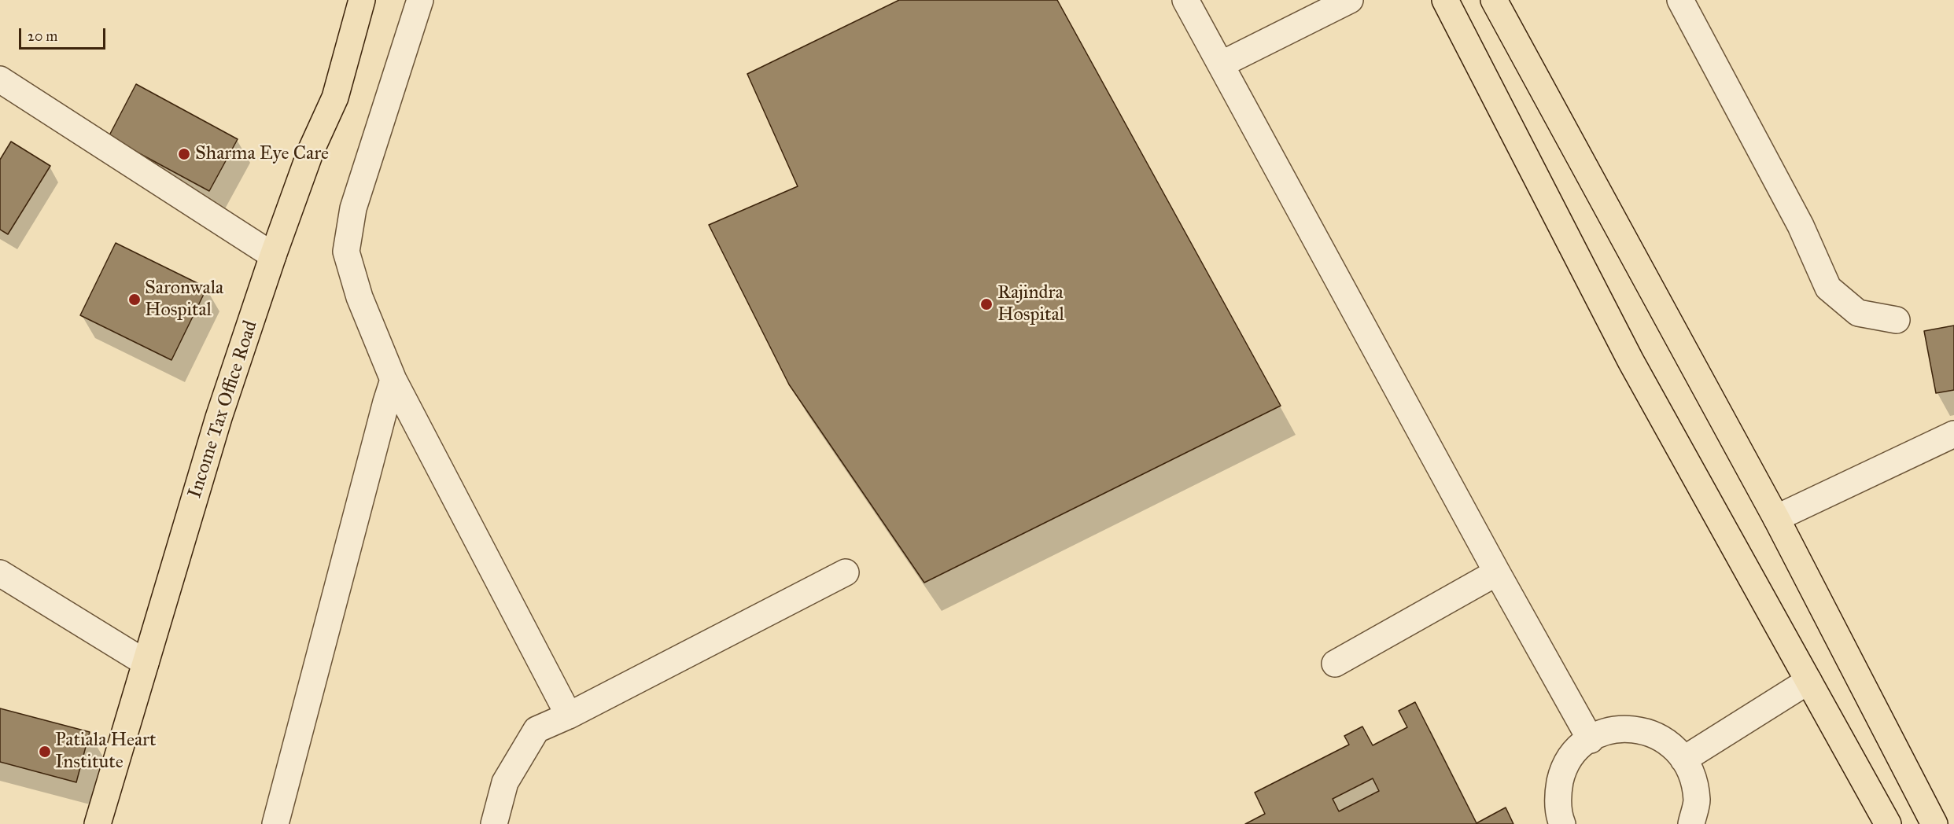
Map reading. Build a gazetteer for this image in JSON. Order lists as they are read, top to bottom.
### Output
{
  "streets": {
    "main road": ["Income Tax Office Road"]
  },
  "places": [
    "Sharma Eye Care",
    "Saronwala Hospital",
    "Rajindra Hospital",
    "Patiala Heart Institute"
  ],
  "scale_bar": "20 m"
}
